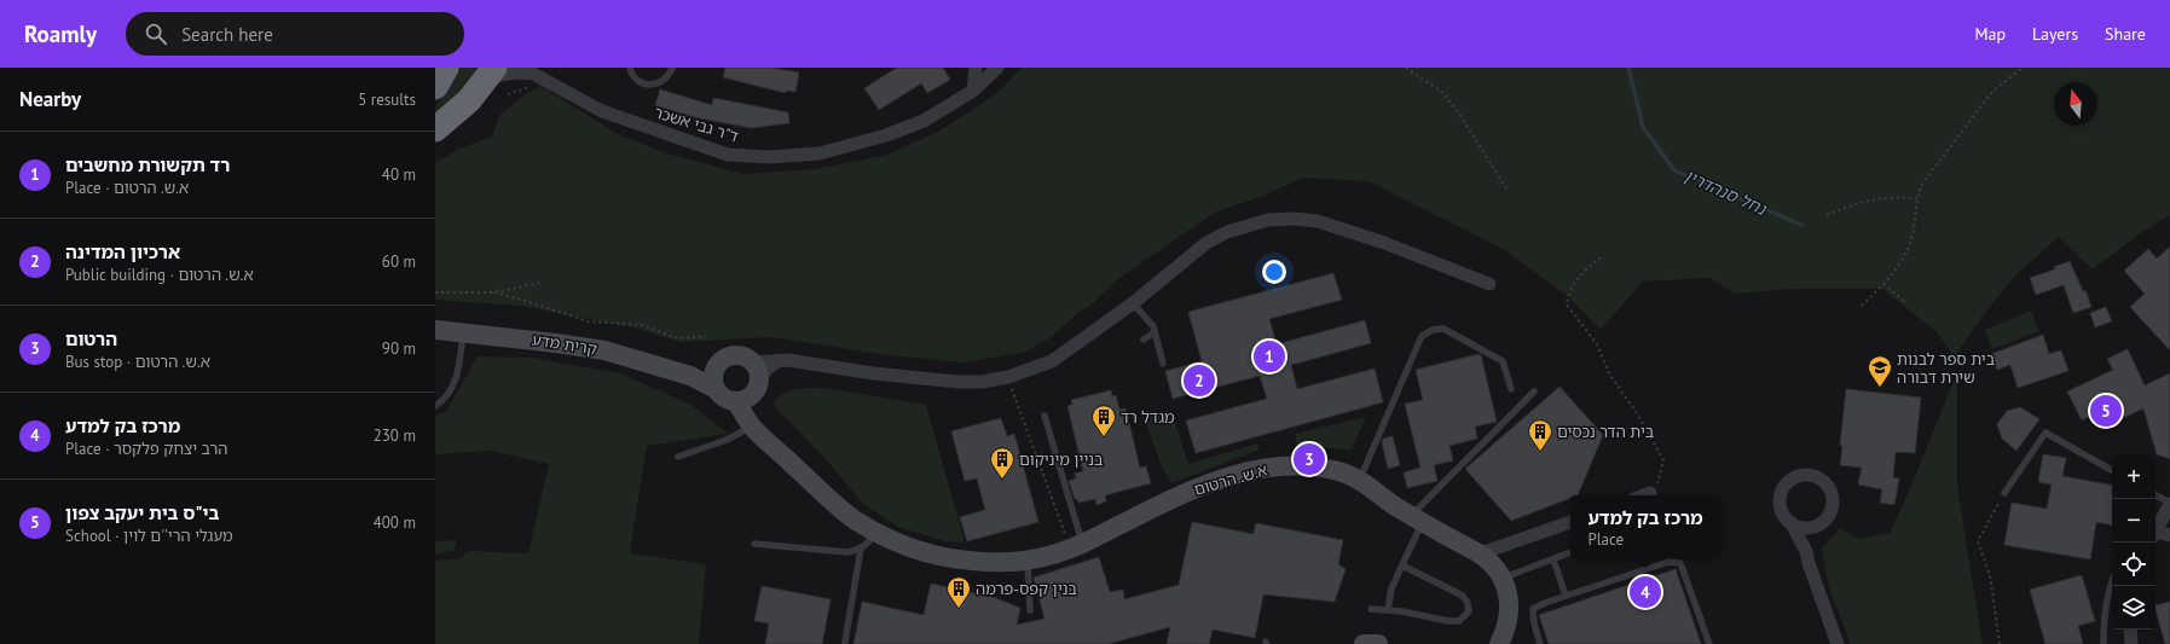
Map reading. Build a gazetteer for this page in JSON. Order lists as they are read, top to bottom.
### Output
{
  "streets": {
    "street": ["ד\"ר גבי אשכר", "קרית מדע", "א.ש. הרטום"]
  },
  "water": ["נחל סנהדרין"],
  "places": {
    "school or university": ["בית ספר לבנות שירת דבורה"],
    "building": [
      "מגדל רד",
      "בית הדר נכסים",
      "בניין מיניקום",
      "בנין קפס-פרמה"
    ]
  },
  "north": "top",
  "page": {
    "header": "Roamly",
    "search": "Search here",
    "nav": ["Map", "Layers", "Share"],
    "heading": ["Nearby", "5 results"],
    "list": [
      {
        "mark": "1",
        "name": "רד תקשורת מחשבים",
        "note": "Place · א.ש. הרטום",
        "value": "40 m"
      },
      {
        "mark": "2",
        "name": "ארכיון המדינה",
        "note": "Public building · א.ש. הרטום",
        "value": "60 m"
      },
      {
        "mark": "3",
        "name": "הרטום",
        "note": "Bus stop · א.ש. הרטום",
        "value": "90 m"
      },
      {
        "mark": "4",
        "name": "מרכז בק למדע",
        "note": "Place · הרב יצחק פלקסר",
        "value": "230 m"
      },
      {
        "mark": "5",
        "name": "בי\"ס בית יעקב צפון",
        "note": "School · מעגלי הרי''ם לוין",
        "value": "400 m"
      }
    ],
    "pins": [
      "1",
      "2",
      "5",
      "3",
      "4"
    ],
    "map_buttons": ["+", "−"],
    "popup": ["מרכז בק למדע", "Place"]
  }
}
